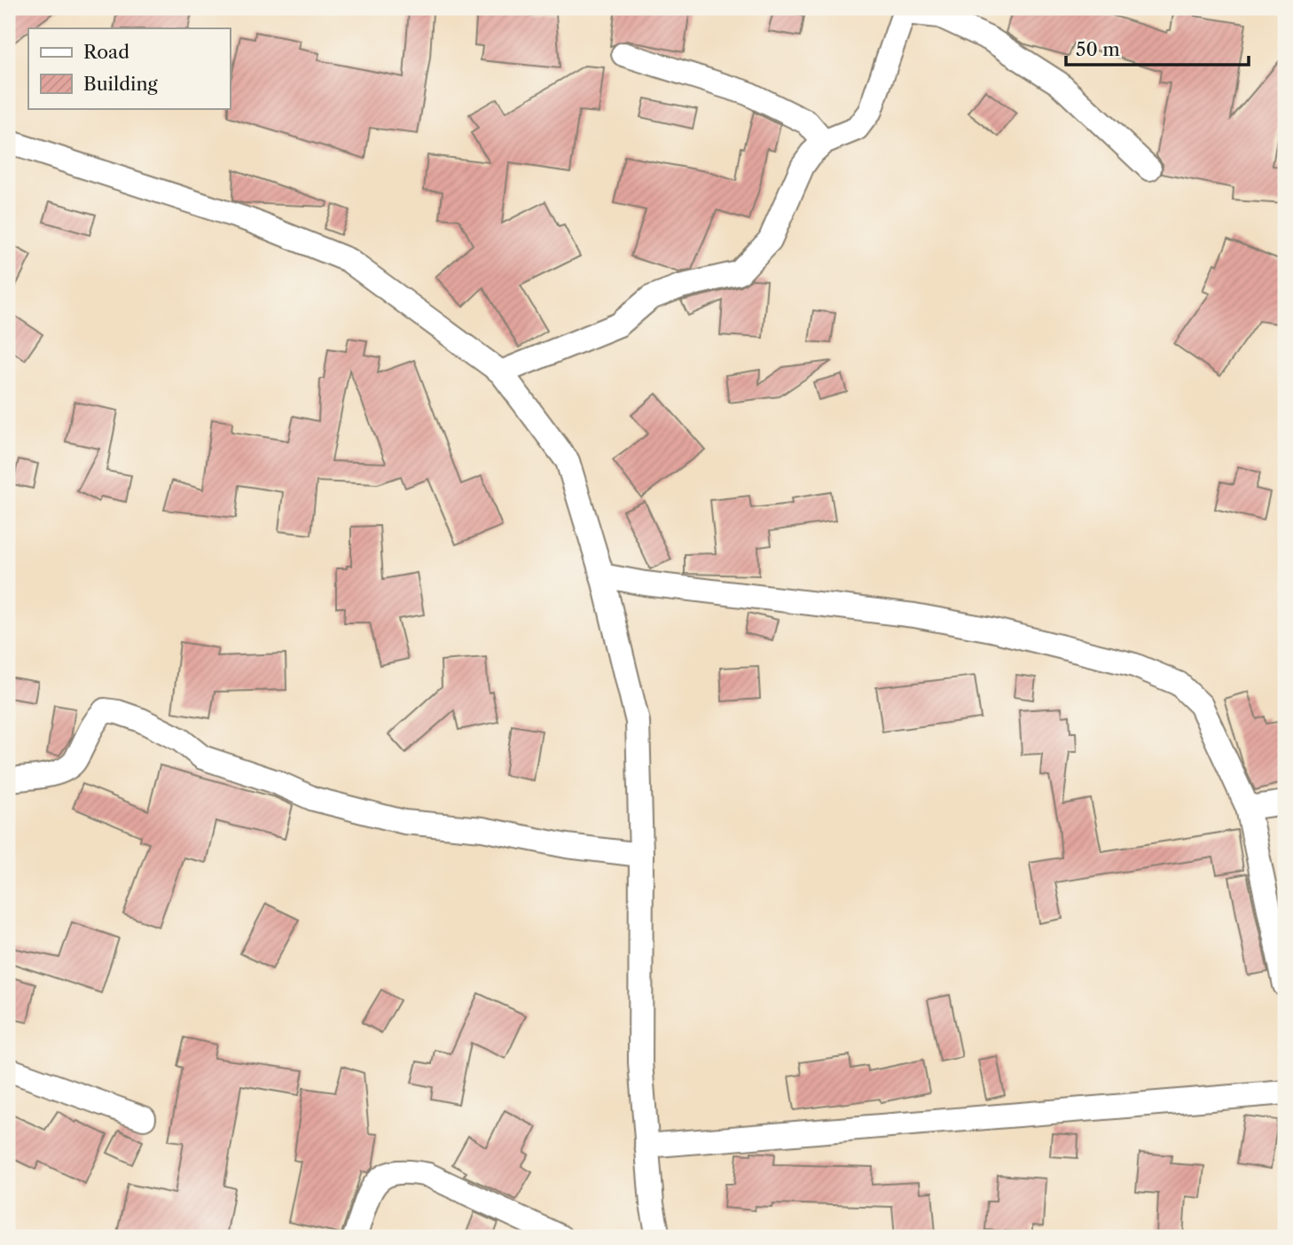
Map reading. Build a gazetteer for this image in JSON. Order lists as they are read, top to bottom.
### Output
{
  "legend": ["Road", "Building"],
  "scale_bar": "50 m"
}
